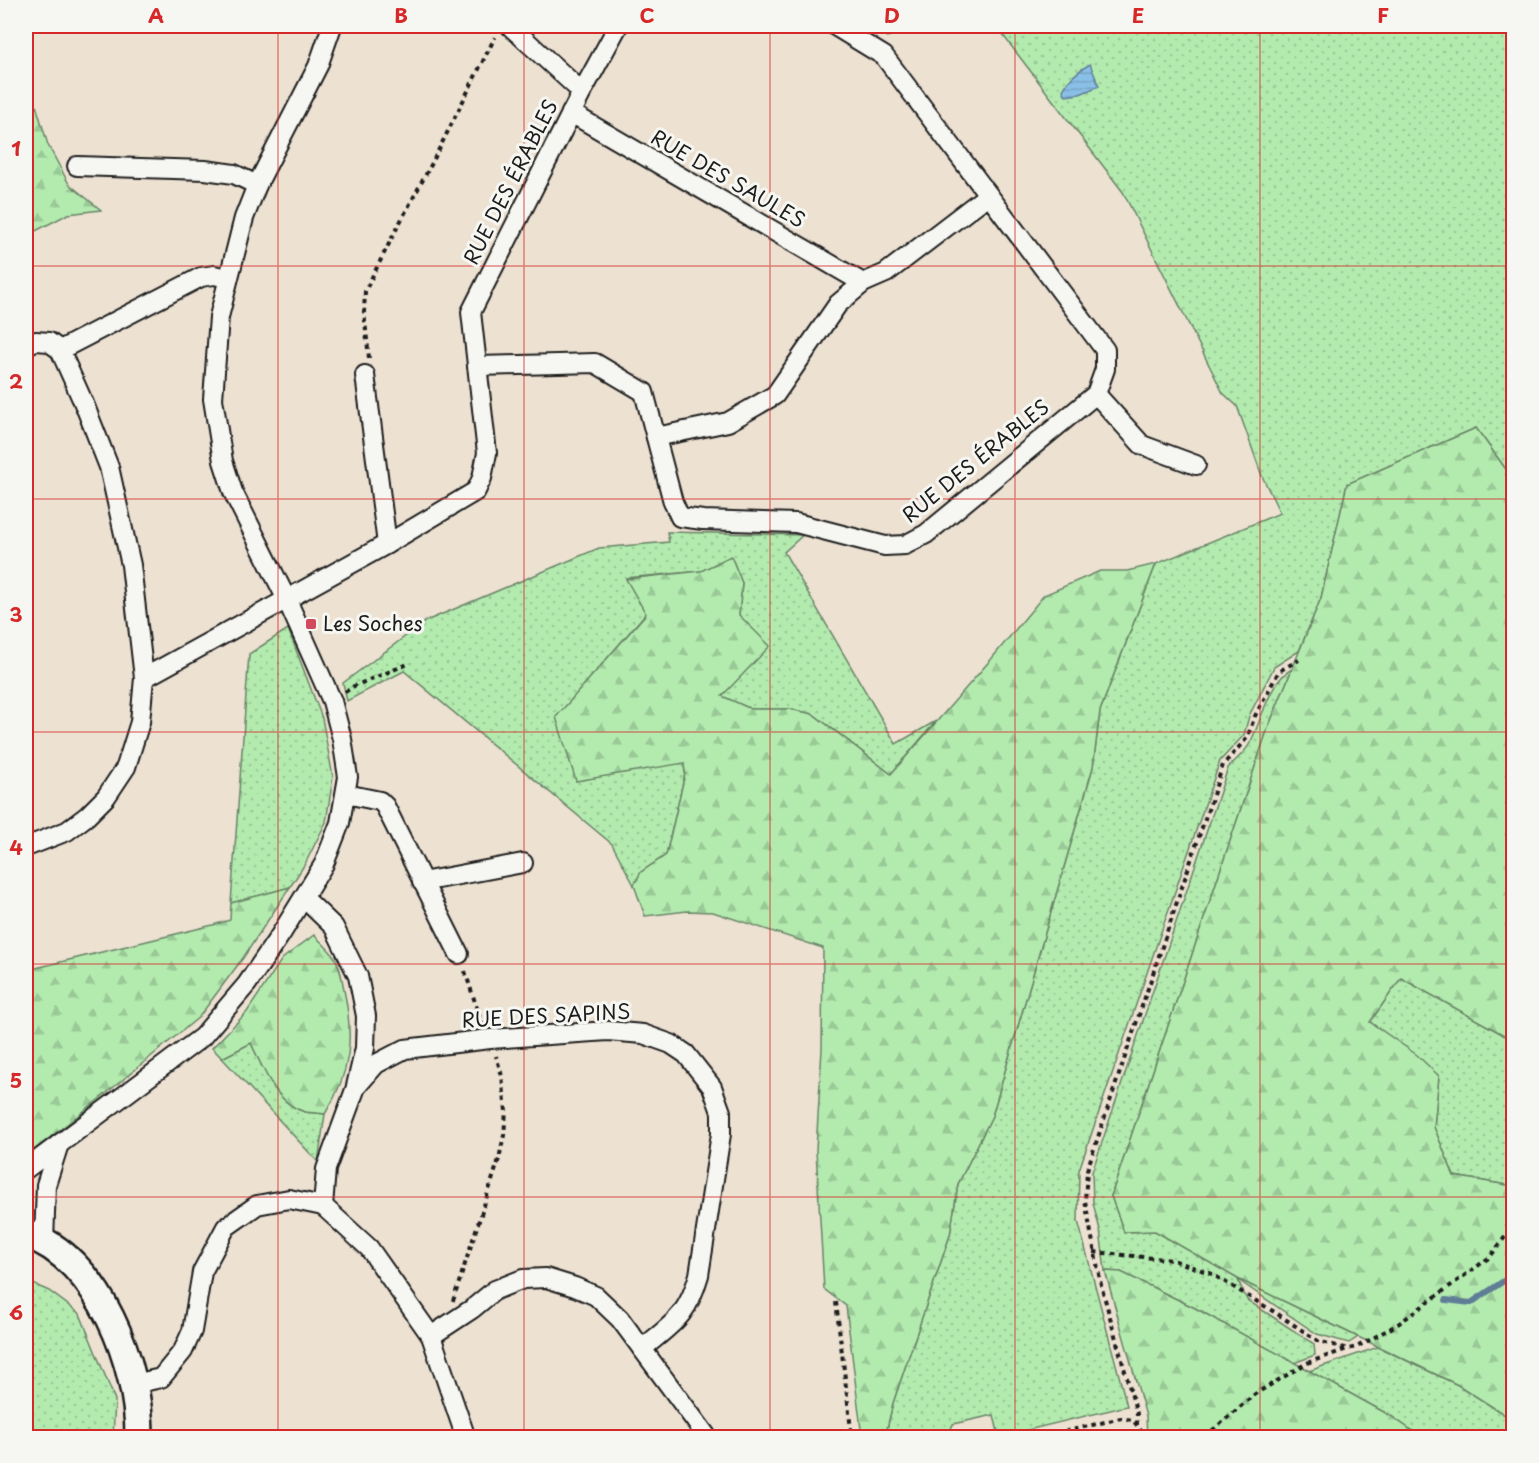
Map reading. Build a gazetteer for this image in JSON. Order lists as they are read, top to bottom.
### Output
{
  "streets": {
    "street": ["RUE DES SAULES", "RUE DES ÉRABLES", "RUE DES SAPINS"]
  },
  "crossings": [
    ["RUE DES SAULES", "RUE DES ÉRABLES"]
  ],
  "places": {
    "transit": ["Les Soches"]
  },
  "grid": {
    "columns": [
      "A",
      "B",
      "C",
      "D",
      "E",
      "F"
    ],
    "rows": [
      "1",
      "2",
      "3",
      "4",
      "5",
      "6"
    ]
  }
}
